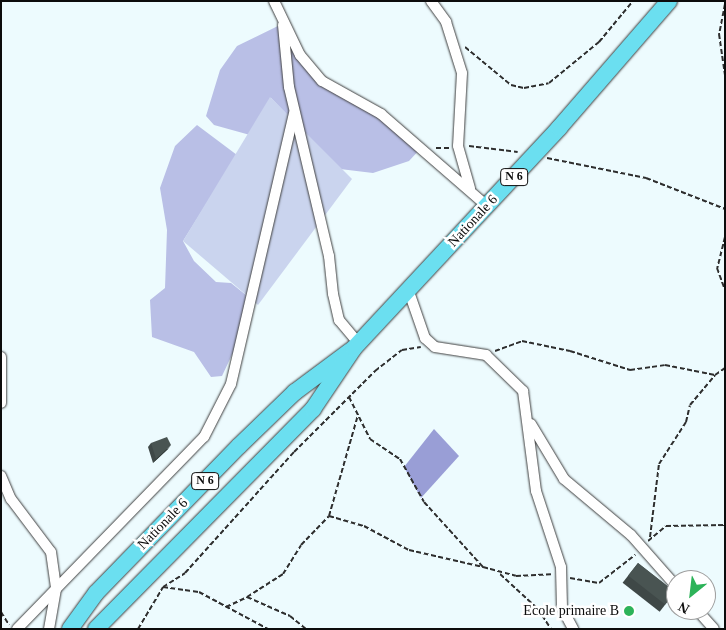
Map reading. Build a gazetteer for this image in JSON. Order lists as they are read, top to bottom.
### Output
{
  "streets": {
    "main road": ["N 6", "Nationale 6"]
  },
  "places": ["Ecole primaire B"],
  "north": "bottom left"
}
